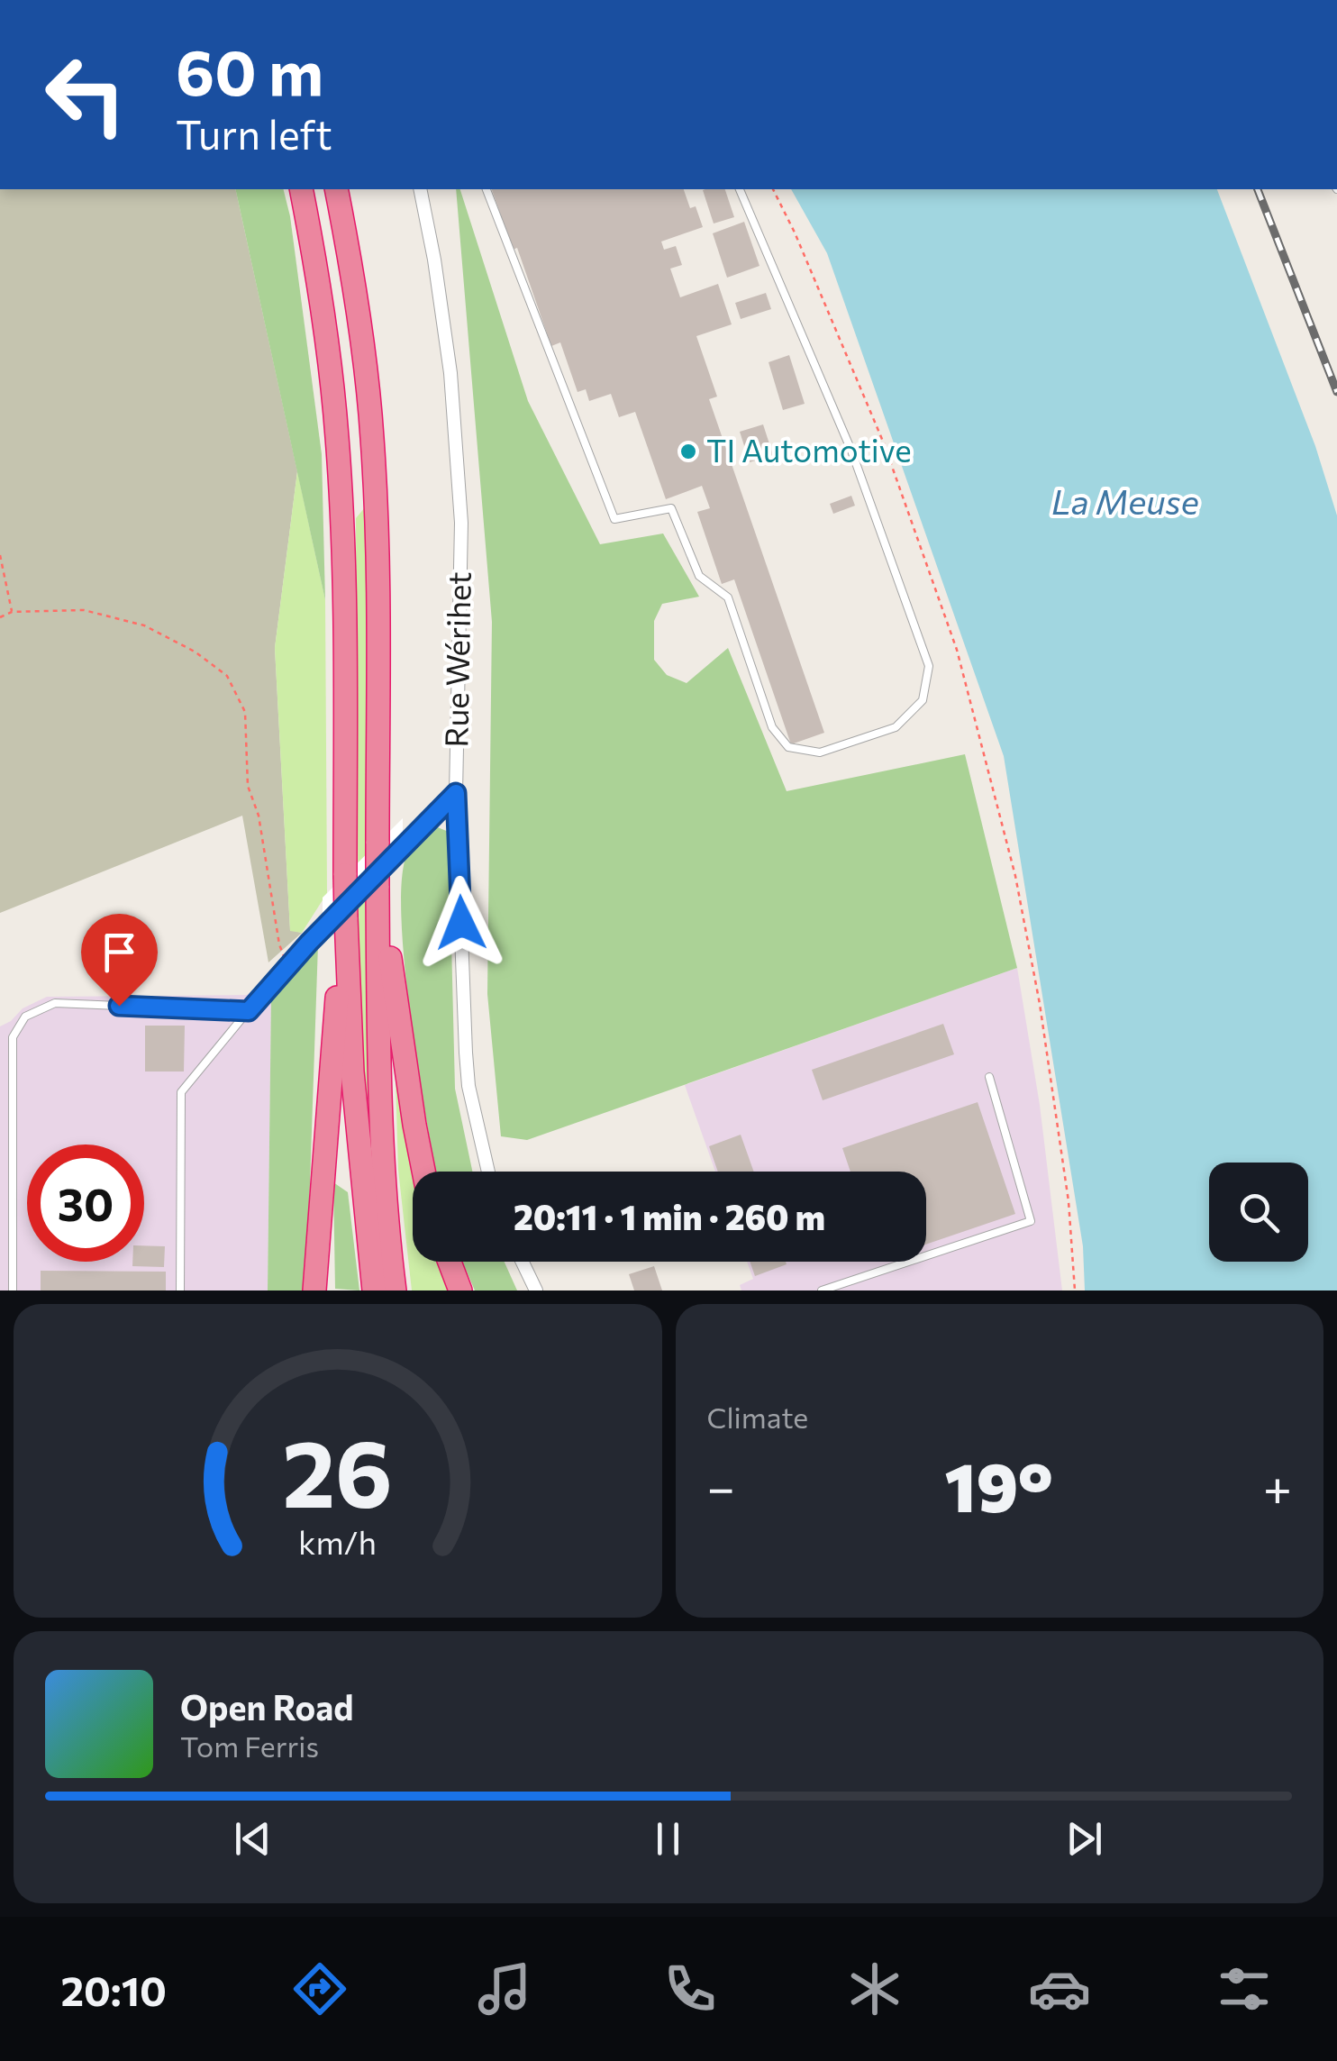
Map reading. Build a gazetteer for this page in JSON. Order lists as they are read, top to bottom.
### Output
{
  "streets": {
    "street": ["Rue Wérihet"]
  },
  "water": ["La Meuse"],
  "places": ["TI Automotive"],
  "page": {
    "turn": ["60 m", "Turn left"],
    "limit": "30",
    "trip": "20:11 · 1 min · 260 m",
    "tile": "Climate",
    "heat": ["−", "19°", "+"],
    "song": ["Open Road", "Tom Ferris"],
    "tabs": "20:10",
    "gauge": ["26", "km/h"]
  }
}
